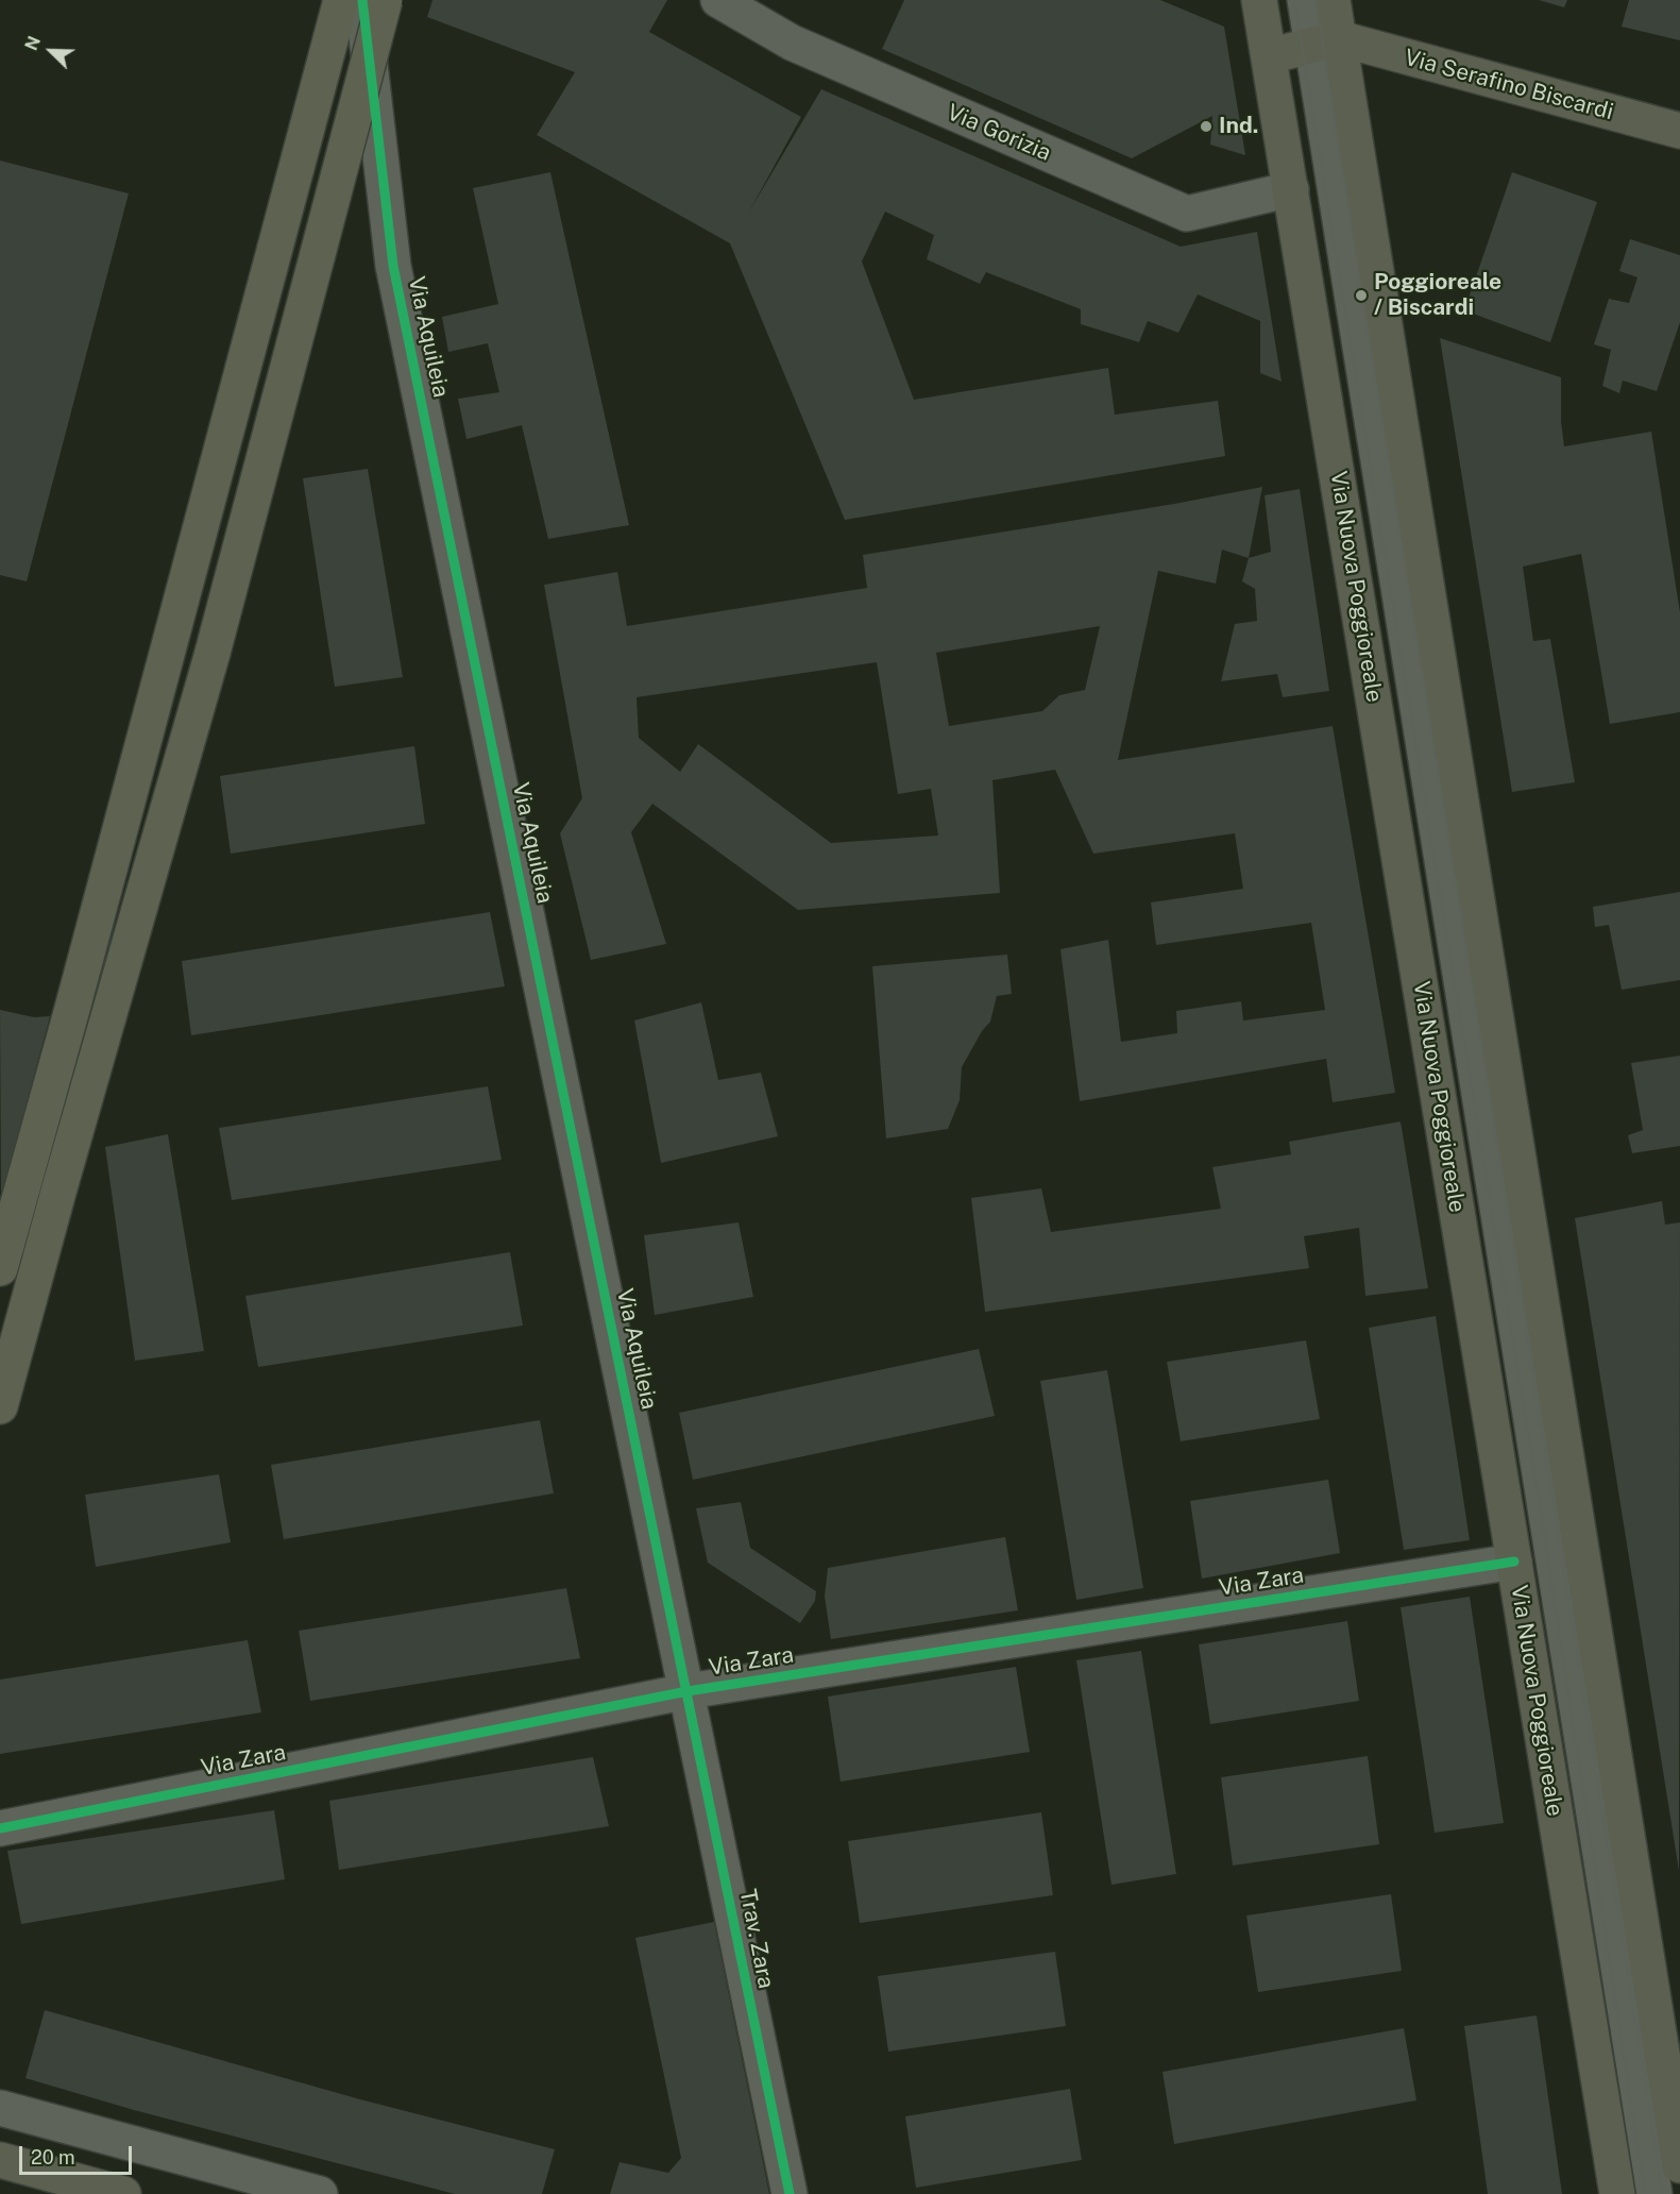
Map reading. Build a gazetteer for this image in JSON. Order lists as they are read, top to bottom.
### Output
{
  "streets": {
    "main road": ["Via Serafino Biscardi", "Via Nuova Poggioreale"],
    "street": [
      "Via Gorizia",
      "Via Aquileia",
      "Via Zara",
      "Trav. Zara"
    ]
  },
  "crossings": [
    ["Via Gorizia", "Via Nuova Poggioreale"],
    ["Via Aquileia", "Via Zara"],
    ["Via Aquileia", "Trav. Zara"],
    ["Via Nuova Poggioreale", "Via Zara"],
    ["Via Zara", "Trav. Zara"]
  ],
  "places": ["Ind.", "Poggioreale / Biscardi"],
  "scale_bar": "20 m",
  "north": "top left"
}
